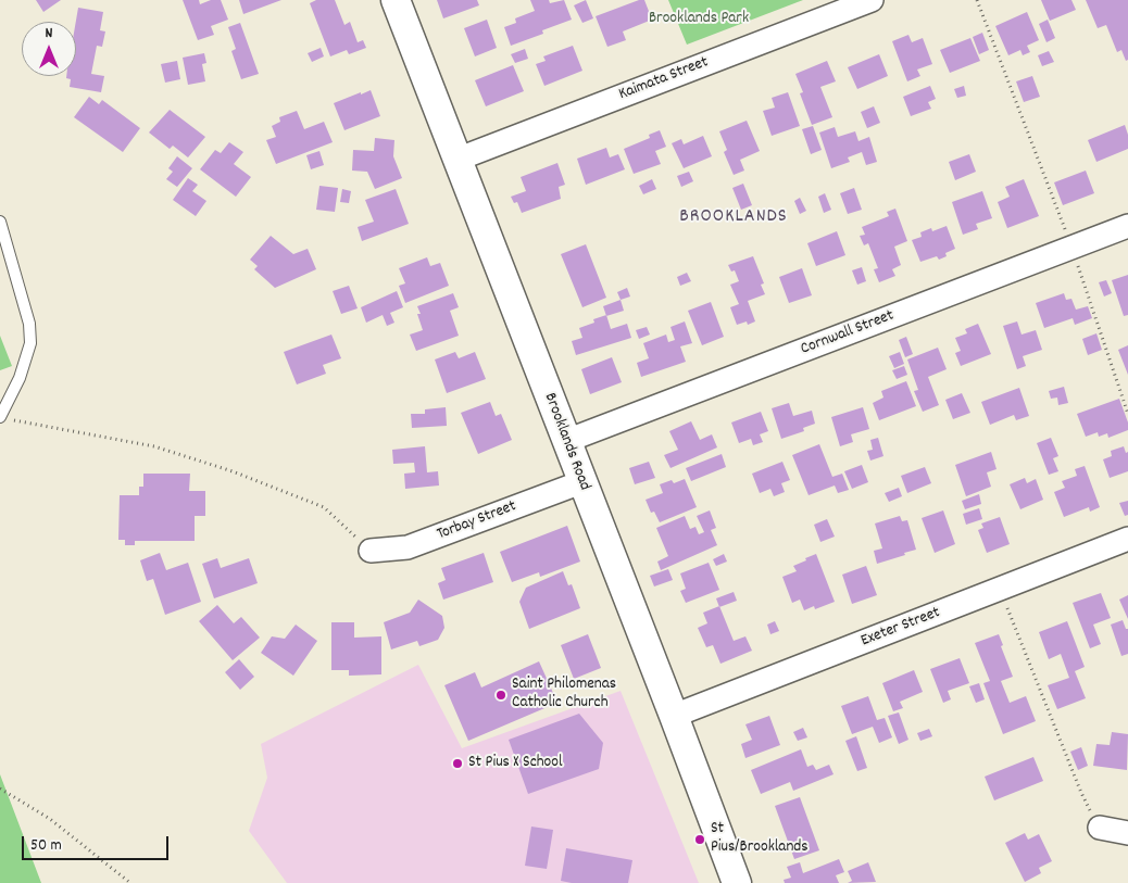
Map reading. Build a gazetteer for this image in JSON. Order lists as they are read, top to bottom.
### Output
{
  "streets": {
    "street": [
      "Kaimata Street",
      "Cornwall Street",
      "Brooklands Road",
      "Torbay Street",
      "Exeter Street"
    ]
  },
  "crossings": [
    ["Kaimata Street", "Brooklands Road"],
    ["Cornwall Street", "Brooklands Road"],
    ["Brooklands Road", "Torbay Street"],
    ["Brooklands Road", "Exeter Street"]
  ],
  "districts": ["BROOKLANDS"],
  "parks": ["Brooklands Park"],
  "places": ["Saint Philomenas Catholic Church", "St Pius X School", "St Pius/Brooklands"],
  "scale_bar": "50 m",
  "north": "top"
}
